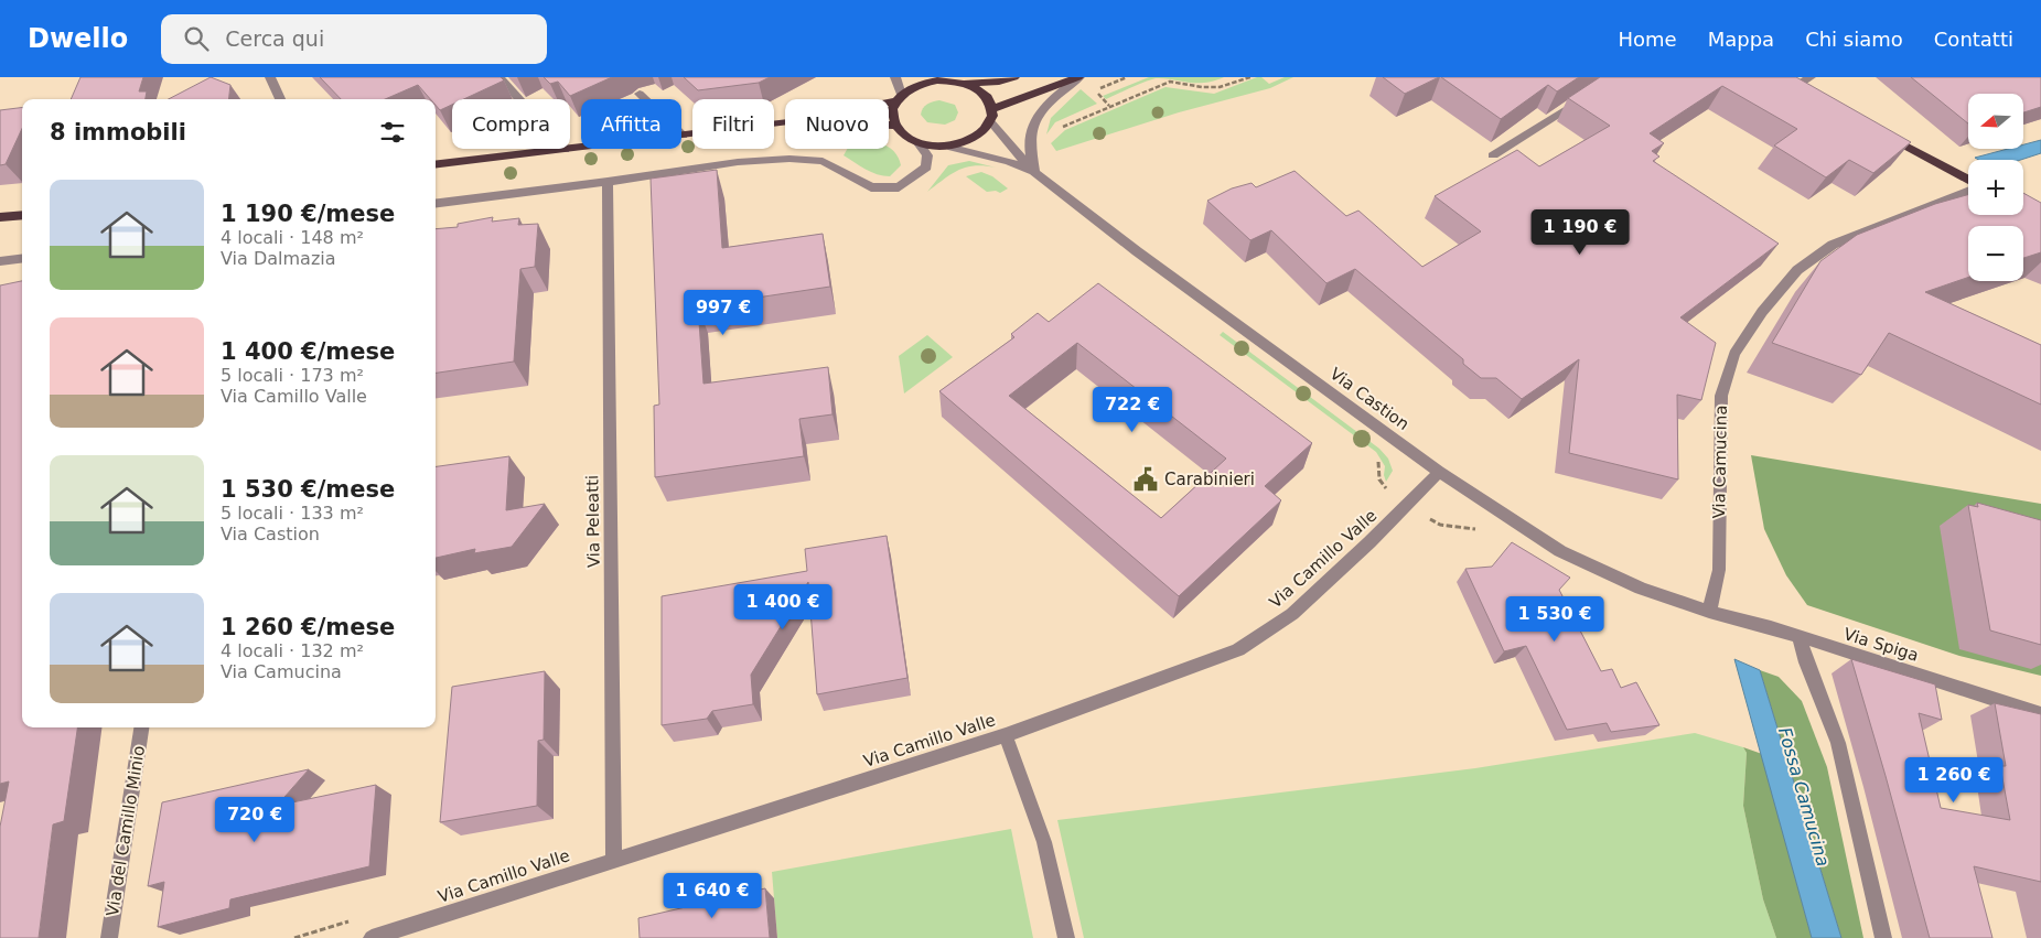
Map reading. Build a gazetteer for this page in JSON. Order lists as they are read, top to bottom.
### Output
{
  "streets": {
    "street": [
      "Via Castion",
      "Via Camucina",
      "Via Peleatti",
      "Via Camillo Valle",
      "Via Spiga",
      "Via del Camillo Minio"
    ]
  },
  "crossings": [
    ["Via Castion", "Via Camucina"],
    ["Via Castion", "Via Camillo Valle"],
    ["Via Castion", "Via Spiga"],
    ["Via Camucina", "Via Spiga"],
    ["Via Peleatti", "Via Camillo Valle"]
  ],
  "water": ["Fossa Camucina"],
  "places": {
    "public building": ["Carabinieri"]
  },
  "north": "left",
  "page": {
    "header": "Dwello",
    "search": "Cerca qui",
    "nav": [
      "Home",
      "Mappa",
      "Chi siamo",
      "Contatti"
    ],
    "map_buttons": ["+", "−"],
    "chip": [
      "Compra",
      "Affitta",
      "Filtri",
      "Nuovo"
    ],
    "heading": "8 immobili",
    "list": [
      {
        "name": "1 190 €/mese",
        "note": "4 locali · 148 m² · Via Dalmazia"
      },
      {
        "name": "1 400 €/mese",
        "note": "5 locali · 173 m² · Via Camillo Valle"
      },
      {
        "name": "1 530 €/mese",
        "note": "5 locali · 133 m² · Via Castion"
      },
      {
        "name": "1 260 €/mese",
        "note": "4 locali · 132 m² · Via Camucina"
      }
    ],
    "price": [
      "1 190 €",
      "997 €",
      "722 €",
      "1 400 €",
      "1 530 €",
      "1 260 €",
      "720 €",
      "1 640 €"
    ]
  }
}
